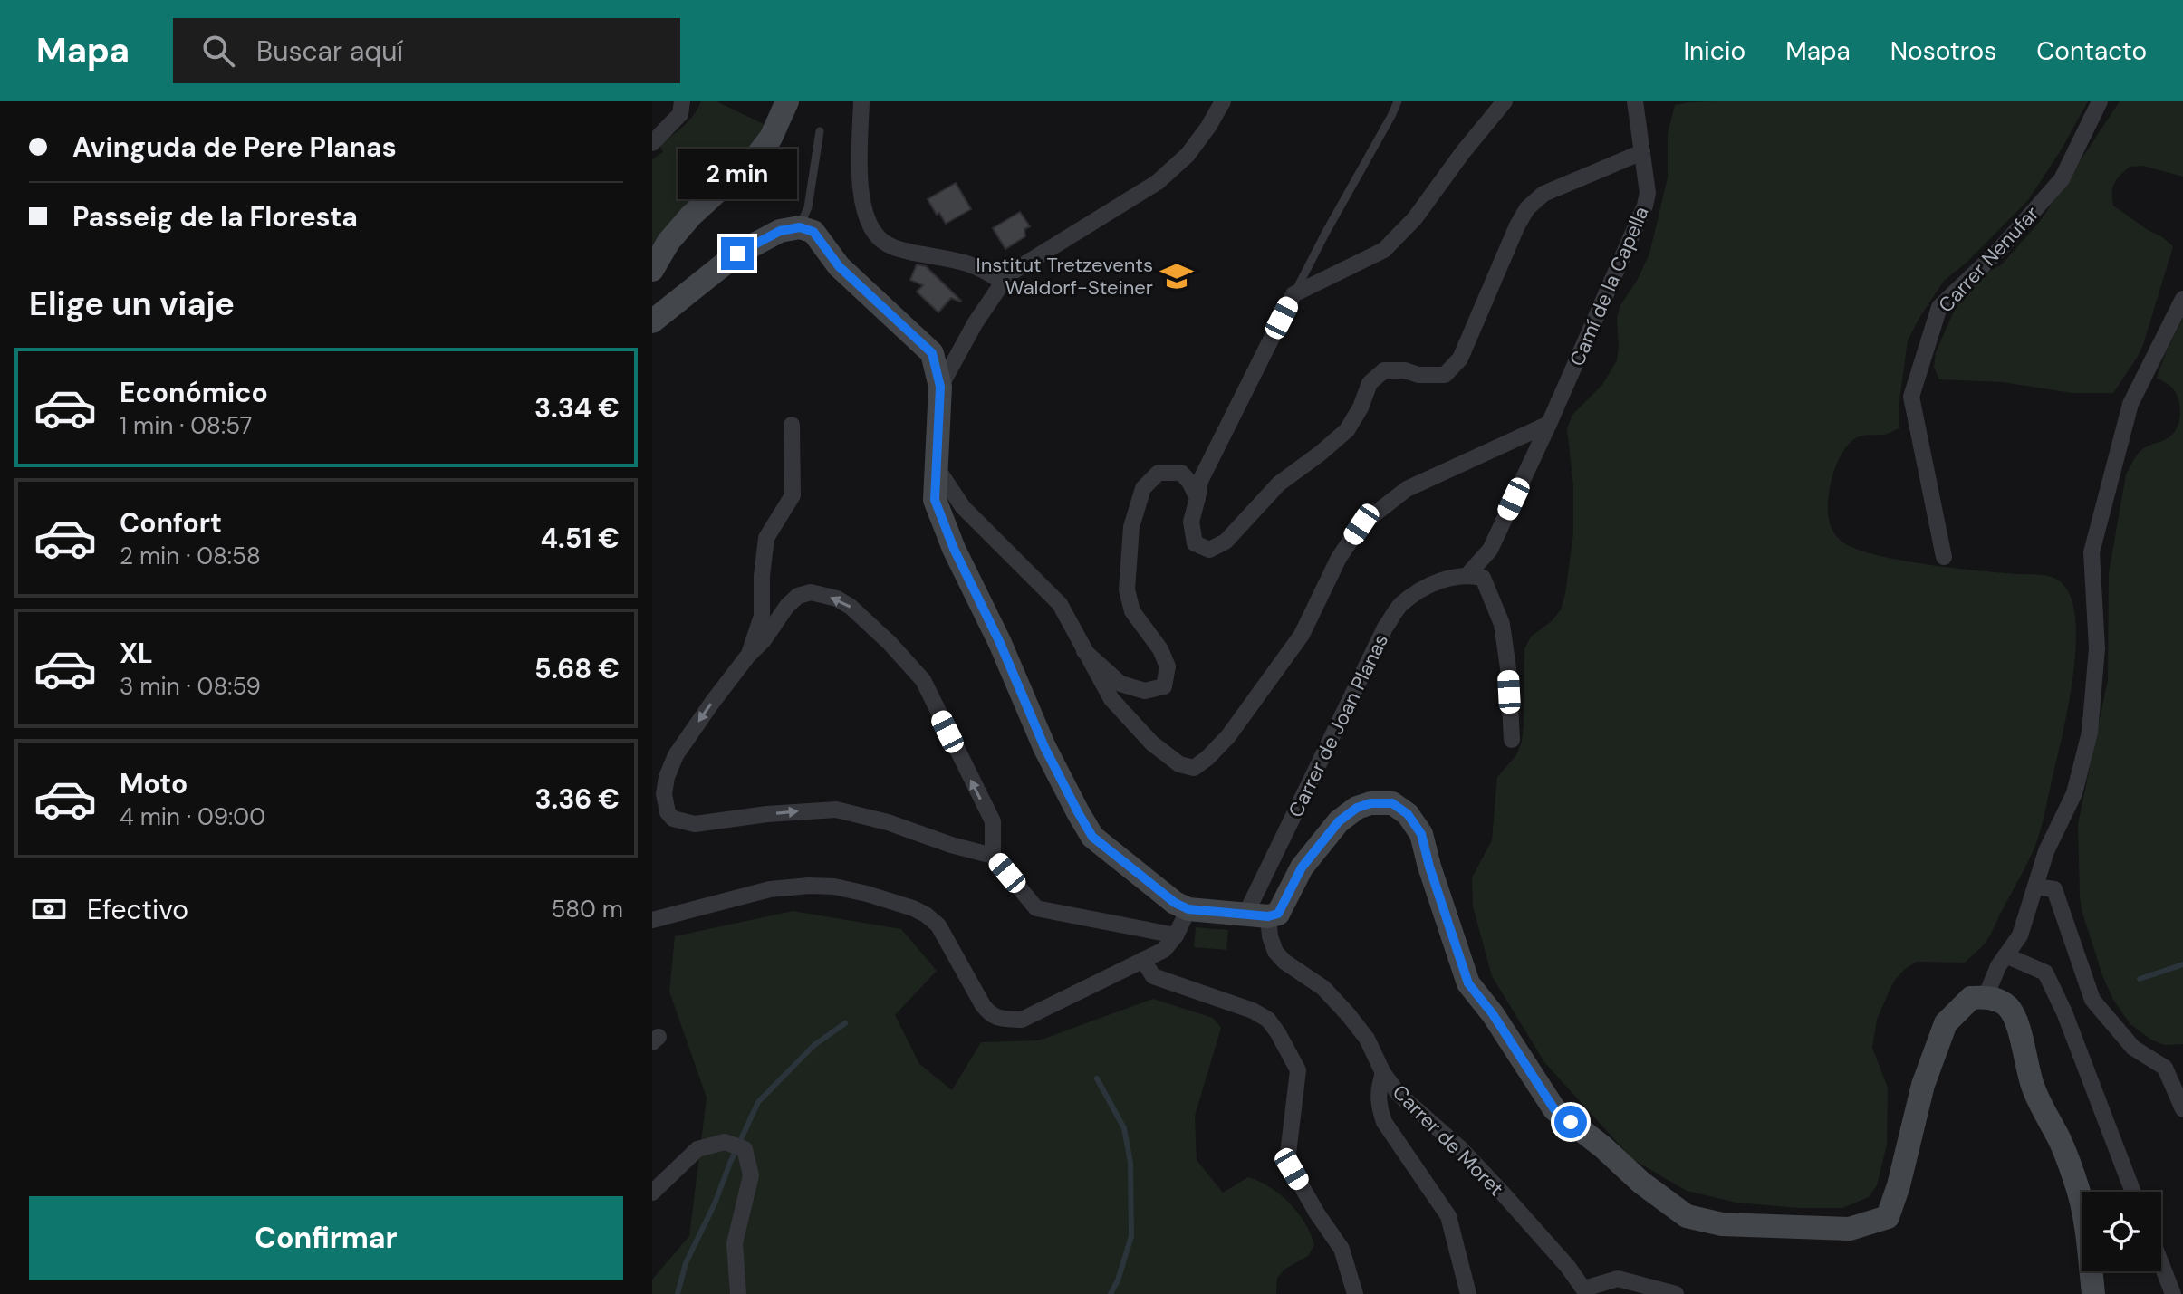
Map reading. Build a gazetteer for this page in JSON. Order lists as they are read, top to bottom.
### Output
{
  "streets": {
    "street": [
      "Carrer Nenufar",
      "Camí de la Capella",
      "Carrer de Joan Planas",
      "Carrer de Moret"
    ]
  },
  "crossings": [
    ["Camí de la Capella", "Carrer de Joan Planas"],
    ["Carrer de Joan Planas", "Carrer de Moret"]
  ],
  "places": {
    "school or university": ["Institut Tretzevents Waldorf-Steiner"]
  },
  "page": {
    "header": "Mapa",
    "search": "Buscar aquí",
    "nav": [
      "Inicio",
      "Mapa",
      "Nosotros",
      "Contacto"
    ],
    "banner": ["Avinguda de Pere Planas", "Passeig de la Floresta"],
    "bubble": "2 min",
    "heading": "Elige un viaje",
    "list": [
      {
        "name": "Económico",
        "note": "1 min · 08:57",
        "value": "3.34 €"
      },
      {
        "name": "Confort",
        "note": "2 min · 08:58",
        "value": "4.51 €"
      },
      {
        "name": "XL",
        "note": "3 min · 08:59",
        "value": "5.68 €"
      },
      {
        "name": "Moto",
        "note": "4 min · 09:00",
        "value": "3.36 €"
      }
    ],
    "pay": ["Efectivo", "580 m"],
    "buttons": "Confirmar"
  }
}
